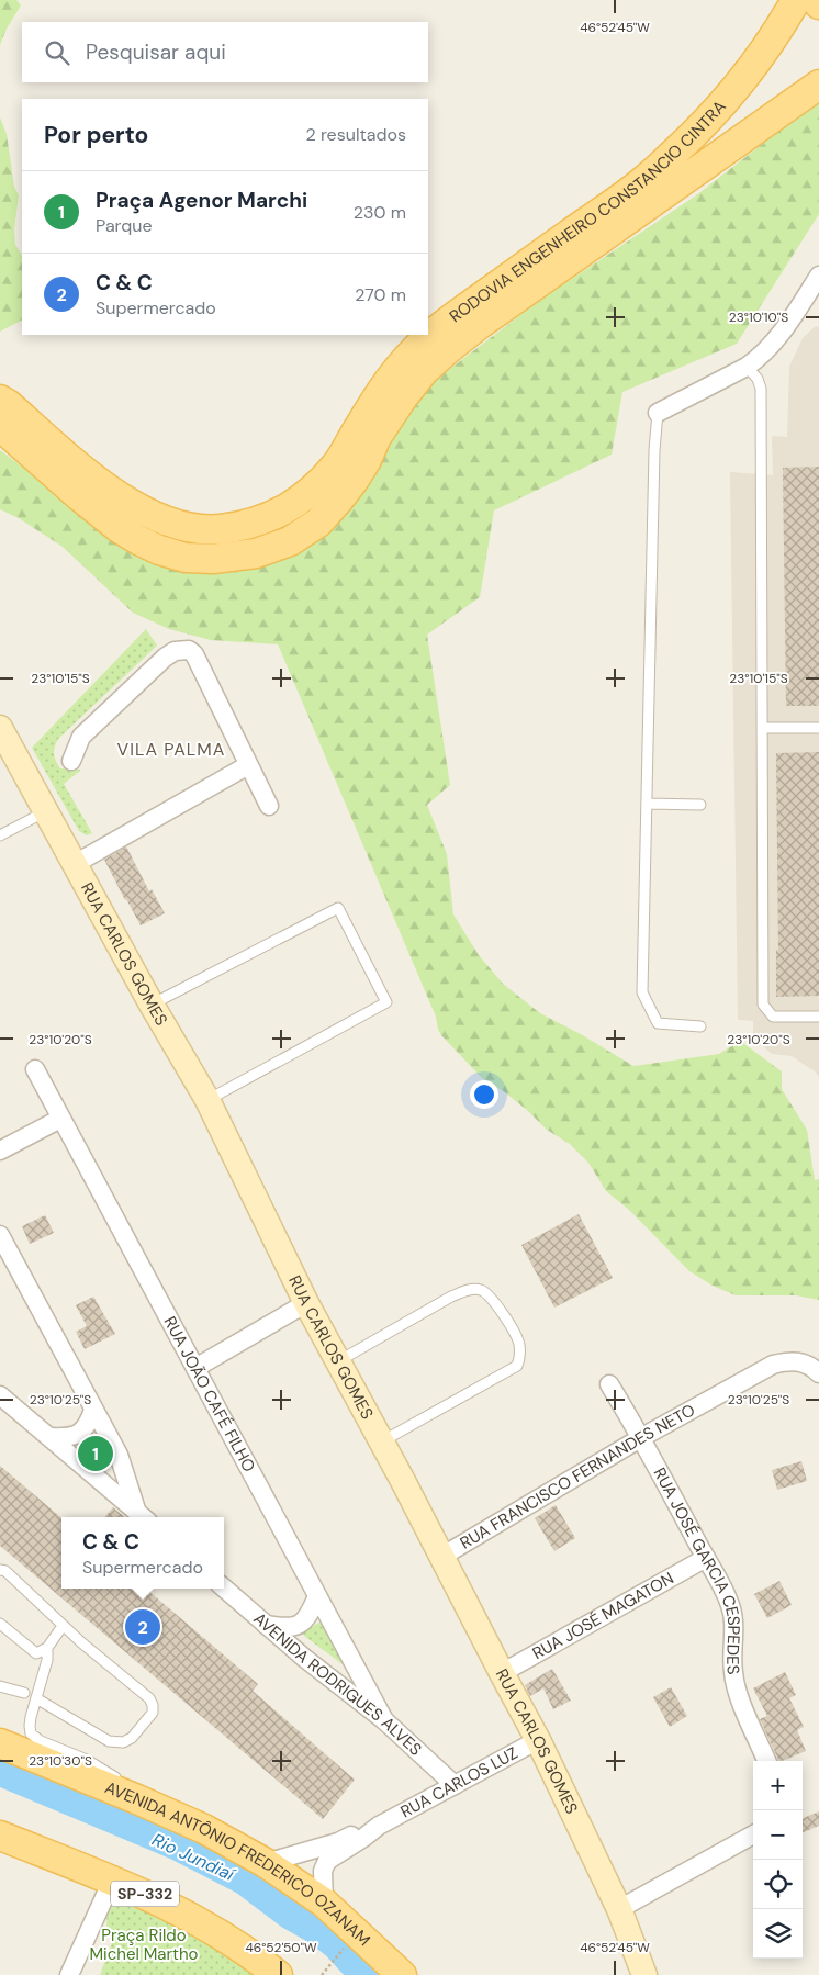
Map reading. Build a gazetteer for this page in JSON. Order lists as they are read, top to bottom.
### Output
{
  "streets": {
    "main road": [
      "RODOVIA ENGENHEIRO CONSTANCIO CINTRA",
      "RUA CARLOS GOMES",
      "AVENIDA ANTÔNIO FREDERICO OZANAM",
      "SP-332"
    ],
    "street": [
      "RUA JOÃO CAFÉ FILHO",
      "RUA FRANCISCO FERNANDES NETO",
      "RUA JOSÉ GARCIA CESPEDES",
      "RUA JOSÉ MAGATON",
      "AVENIDA RODRIGUES ALVES",
      "RUA CARLOS LUZ"
    ]
  },
  "crossings": [
    ["RUA CARLOS GOMES", "RUA FRANCISCO FERNANDES NETO"],
    ["RUA CARLOS GOMES", "RUA JOSÉ MAGATON"],
    ["RUA CARLOS GOMES", "RUA CARLOS LUZ"],
    ["RUA JOÃO CAFÉ FILHO", "AVENIDA RODRIGUES ALVES"],
    ["RUA FRANCISCO FERNANDES NETO", "RUA JOSÉ GARCIA CESPEDES"],
    ["RUA JOSÉ GARCIA CESPEDES", "RUA JOSÉ MAGATON"],
    ["AVENIDA RODRIGUES ALVES", "RUA CARLOS LUZ"],
    ["RUA CARLOS LUZ", "AVENIDA ANTÔNIO FREDERICO OZANAM"]
  ],
  "districts": ["VILA PALMA"],
  "water": ["Rio Jundiaí"],
  "parks": ["Praça Rildo Michel Martho"],
  "page": {
    "search": "Pesquisar aqui",
    "heading": ["Por perto", "2 resultados"],
    "list": [
      {
        "mark": "1",
        "name": "Praça Agenor Marchi",
        "note": "Parque",
        "value": "230 m"
      },
      {
        "mark": "2",
        "name": "C & C",
        "note": "Supermercado",
        "value": "270 m"
      }
    ],
    "pins": ["1", "2"],
    "popup": ["C & C", "Supermercado"],
    "map_buttons": ["+", "−"]
  },
  "coordinates": [
    "46°52'45\"W",
    "23°10'10\"S",
    "23°10'15\"S",
    "23°10'20\"S",
    "23°10'25\"S",
    "23°10'30\"S",
    "46°52'50\"W"
  ]
}
